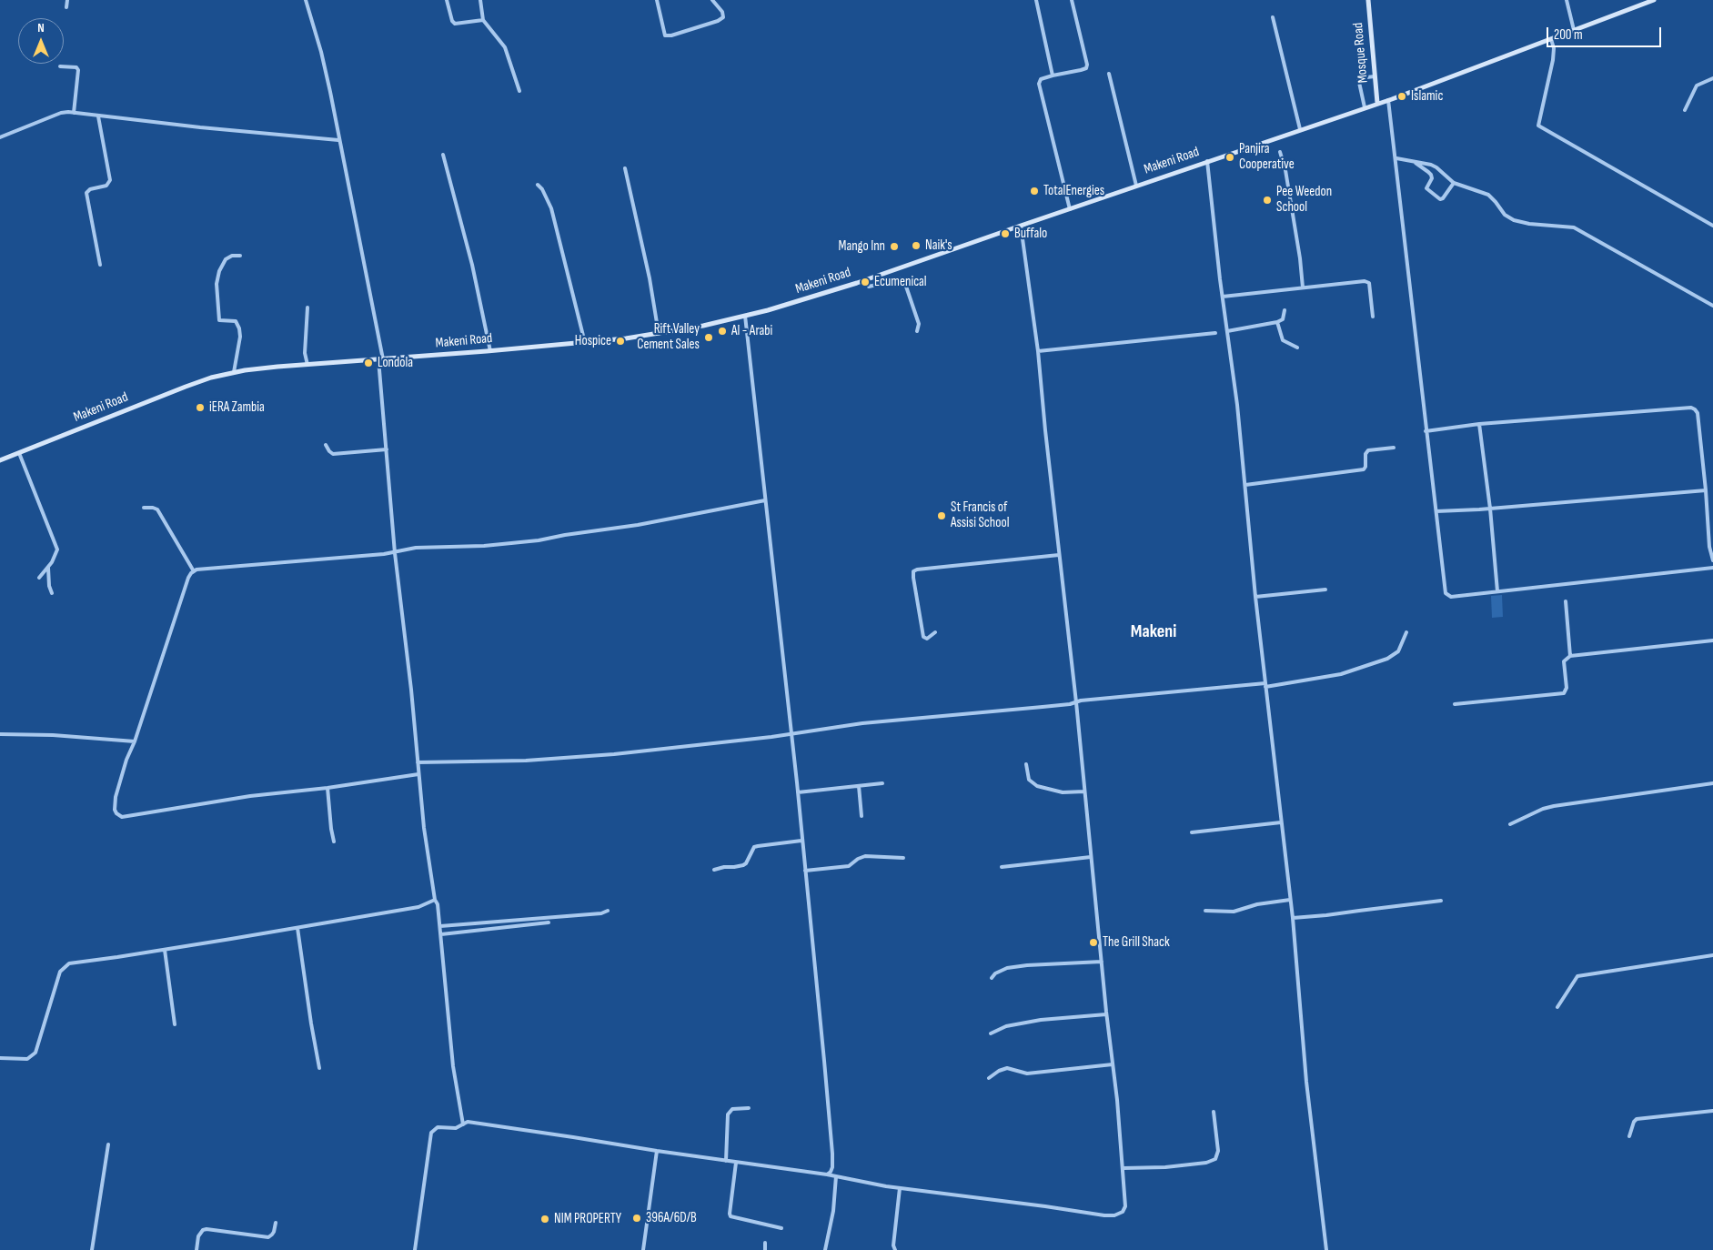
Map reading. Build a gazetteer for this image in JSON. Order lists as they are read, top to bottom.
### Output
{
  "streets": {
    "main road": ["Mosque Road", "Makeni Road"]
  },
  "crossings": [
    ["Mosque Road", "Makeni Road"]
  ],
  "districts": ["Makeni"],
  "places": [
    "Islamic",
    "Panjira Cooperative",
    "TotalEnergies",
    "Pee Weedon School",
    "Buffalo",
    "Naik's",
    "Mango Inn",
    "Ecumenical",
    "Al - Arabi",
    "Rift Valley Cement Sales",
    "Hospice",
    "Londola",
    "iERA Zambia",
    "St Francis of Assisi School",
    "The Grill Shack",
    "396A/6D/B",
    "NIM PROPERTY"
  ],
  "scale_bar": "200 m",
  "north": "top"
}
